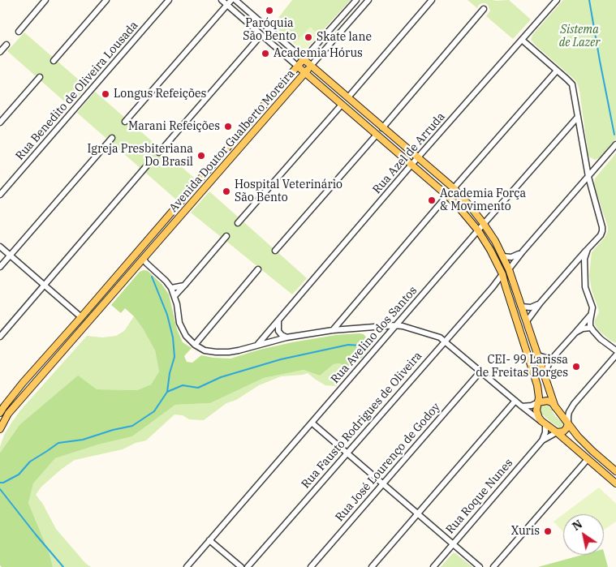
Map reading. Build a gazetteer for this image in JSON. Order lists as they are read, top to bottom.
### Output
{
  "streets": {
    "main road": ["Avenida Doutor Gualberto Moreira", "Rua Roque Nunes"],
    "street": [
      "Rua Benedito de Oliveira Lousada",
      "Rua Azel de Arruda",
      "Rua Avelino dos Santos",
      "Rua Fausto Rodrigues de Oliveira",
      "Rua José Lourenço de Godoy"
    ]
  },
  "parks": ["Sistema de Lazer"],
  "places": [
    "Paróquia São Bento",
    "Skate lane",
    "Academia Hórus",
    "Longus Refeições",
    "Marani Refeições",
    "Igreja Presbiteriana Do Brasil",
    "Hospital Veterinário São Bento",
    "Academia Força & Movimento",
    "CEI- 99 Larissa de Freitas Borges",
    "Xuris"
  ],
  "north": "top left"
}
